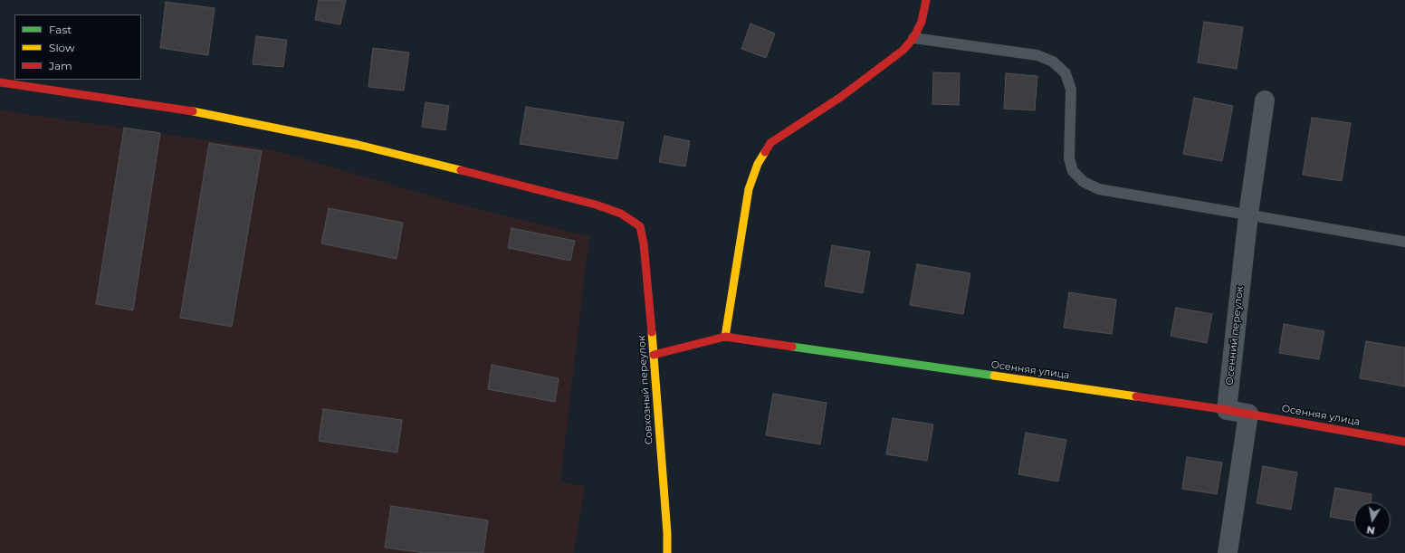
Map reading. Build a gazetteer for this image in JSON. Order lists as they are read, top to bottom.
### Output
{
  "streets": {
    "street": ["Осенний переулок", "Осенняя улица", "Совхозный переулок"]
  },
  "crossings": [
    ["Осенний переулок", "Осенняя улица"],
    ["Осенняя улица", "Совхозный переулок"]
  ],
  "legend": ["Fast", "Slow", "Jam"],
  "north": "bottom"
}
